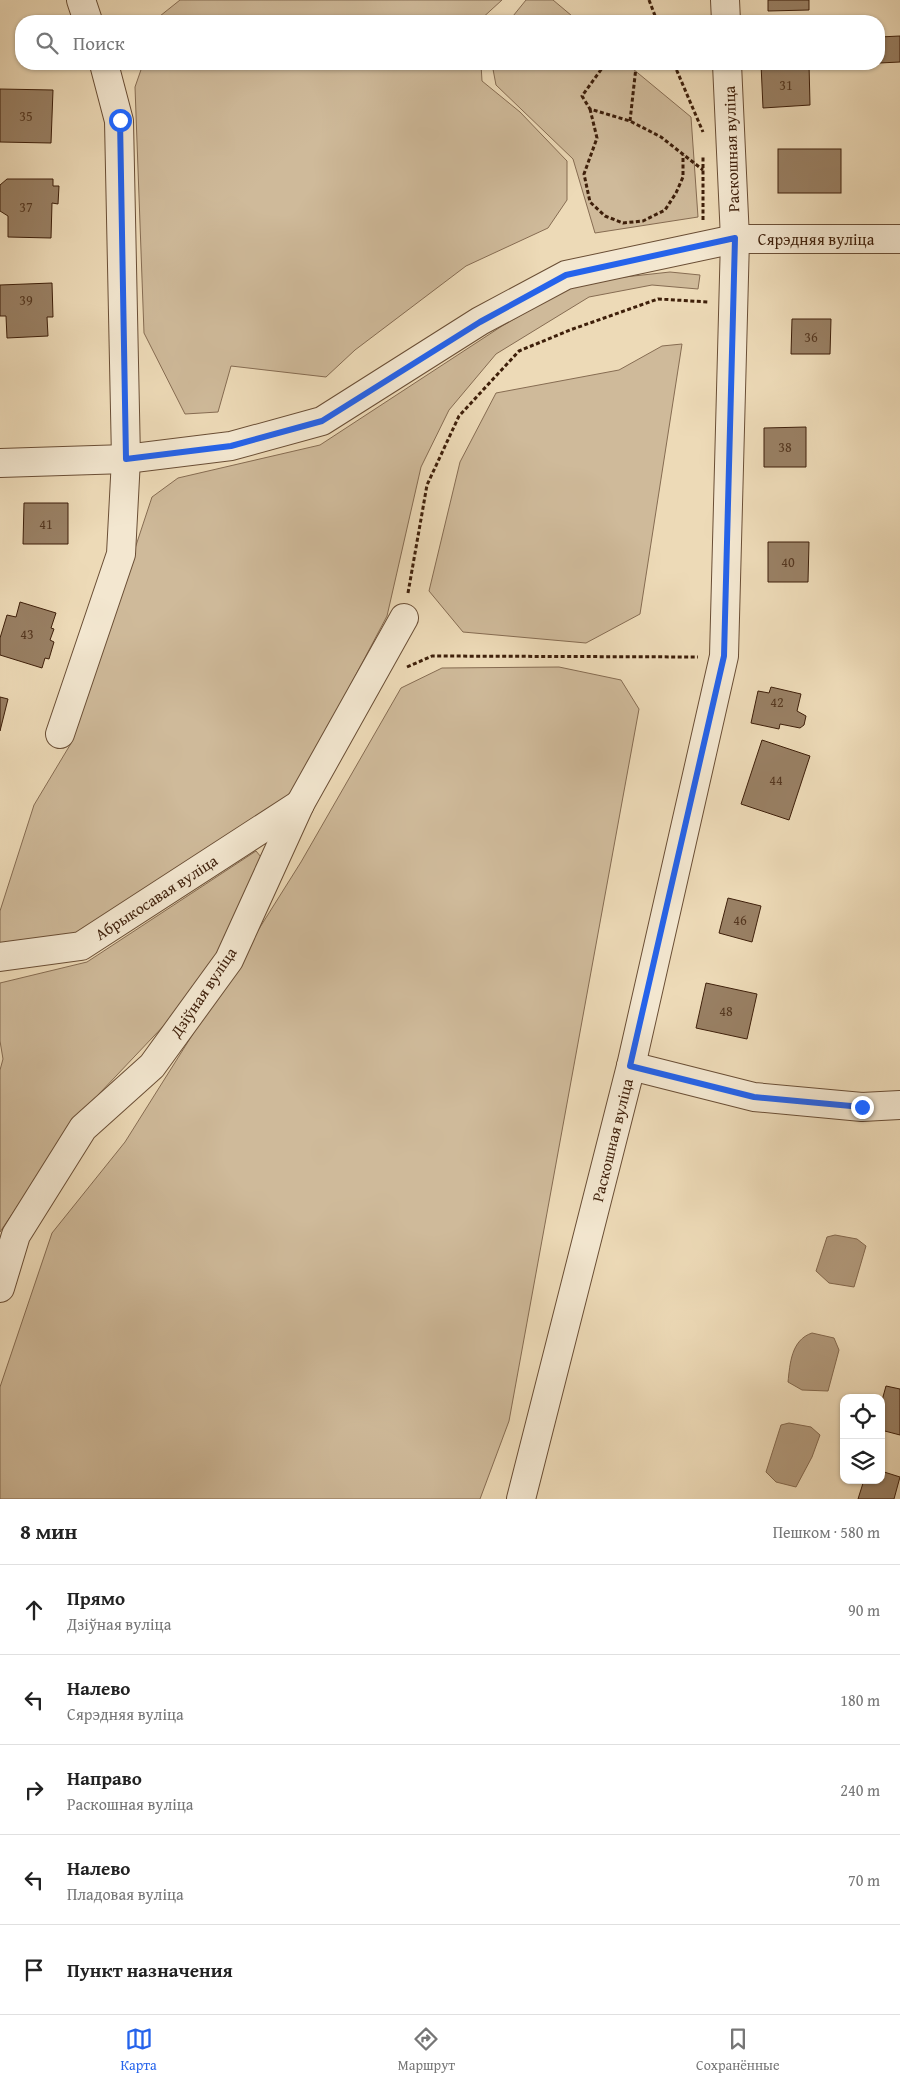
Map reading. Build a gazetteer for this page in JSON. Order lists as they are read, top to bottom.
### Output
{
  "streets": {
    "street": [
      "Раскошная вуліца",
      "Сярэдняя вуліца",
      "Абрыкосавая вуліца",
      "Дзіўная вуліца"
    ]
  },
  "crossings": [
    ["Раскошная вуліца", "Сярэдняя вуліца"],
    ["Абрыкосавая вуліца", "Дзіўная вуліца"]
  ],
  "house_numbers": [
    "31",
    "35",
    "37",
    "39",
    "36",
    "38",
    "41",
    "40",
    "43",
    "42",
    "44",
    "46",
    "48"
  ],
  "page": {
    "search": "Поиск",
    "heading": ["8 мин", "Пешком · 580 m"],
    "list": [
      ["Прямо", "Дзіўная вуліца", "90 m"],
      ["Налево", "Сярэдняя вуліца", "180 m"],
      ["Направо", "Раскошная вуліца", "240 m"],
      ["Налево", "Пладовая вуліца", "70 m"],
      "Пункт назначения"
    ],
    "nav": ["Карта", "Маршрут", "Сохранённые"]
  }
}
